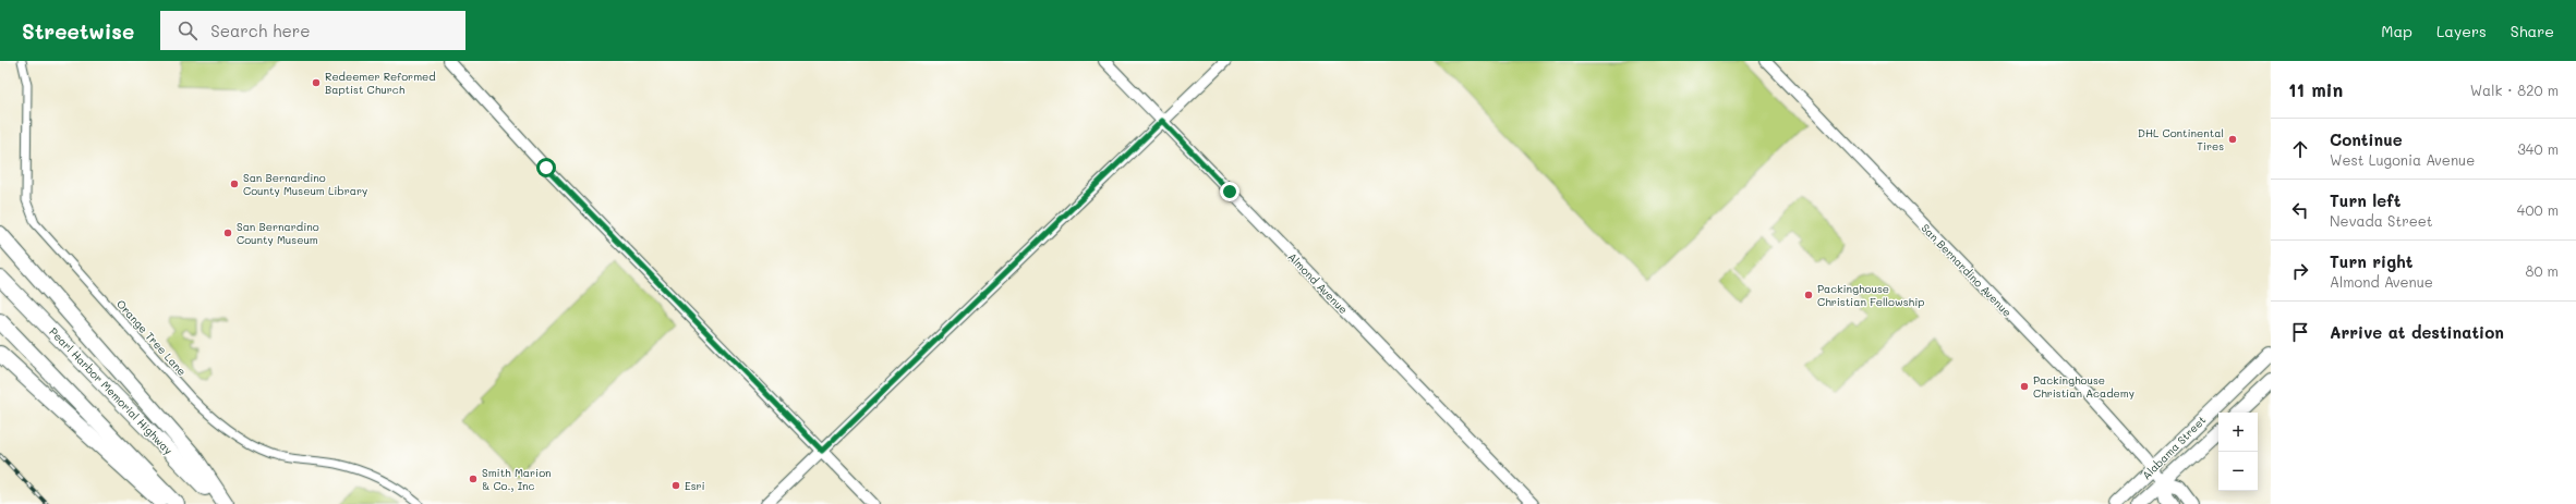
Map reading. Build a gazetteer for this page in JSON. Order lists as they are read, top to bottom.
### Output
{
  "streets": {
    "highway": ["Pearl Harbor Memorial Highway"],
    "main road": ["San Bernardino Avenue", "Alabama Street"],
    "street": ["Almond Avenue", "Orange Tree Lane"]
  },
  "crossings": [
    ["San Bernardino Avenue", "Alabama Street"]
  ],
  "places": [
    "Redeemer Reformed Baptist Church",
    "DHL Continental Tires",
    "San Bernardino County Museum Library",
    "San Bernardino County Museum",
    "Packinghouse Christian Fellowship",
    "Packinghouse Christian Academy",
    "Smith Marion & Co., Inc",
    "Esri"
  ],
  "page": {
    "header": "Streetwise",
    "search": "Search here",
    "nav": ["Map", "Layers", "Share"],
    "heading": ["11 min", "Walk · 820 m"],
    "list": [
      ["Continue", "West Lugonia Avenue", "340 m"],
      ["Turn left", "Nevada Street", "400 m"],
      ["Turn right", "Almond Avenue", "80 m"],
      "Arrive at destination"
    ],
    "map_buttons": ["+", "−"]
  }
}
